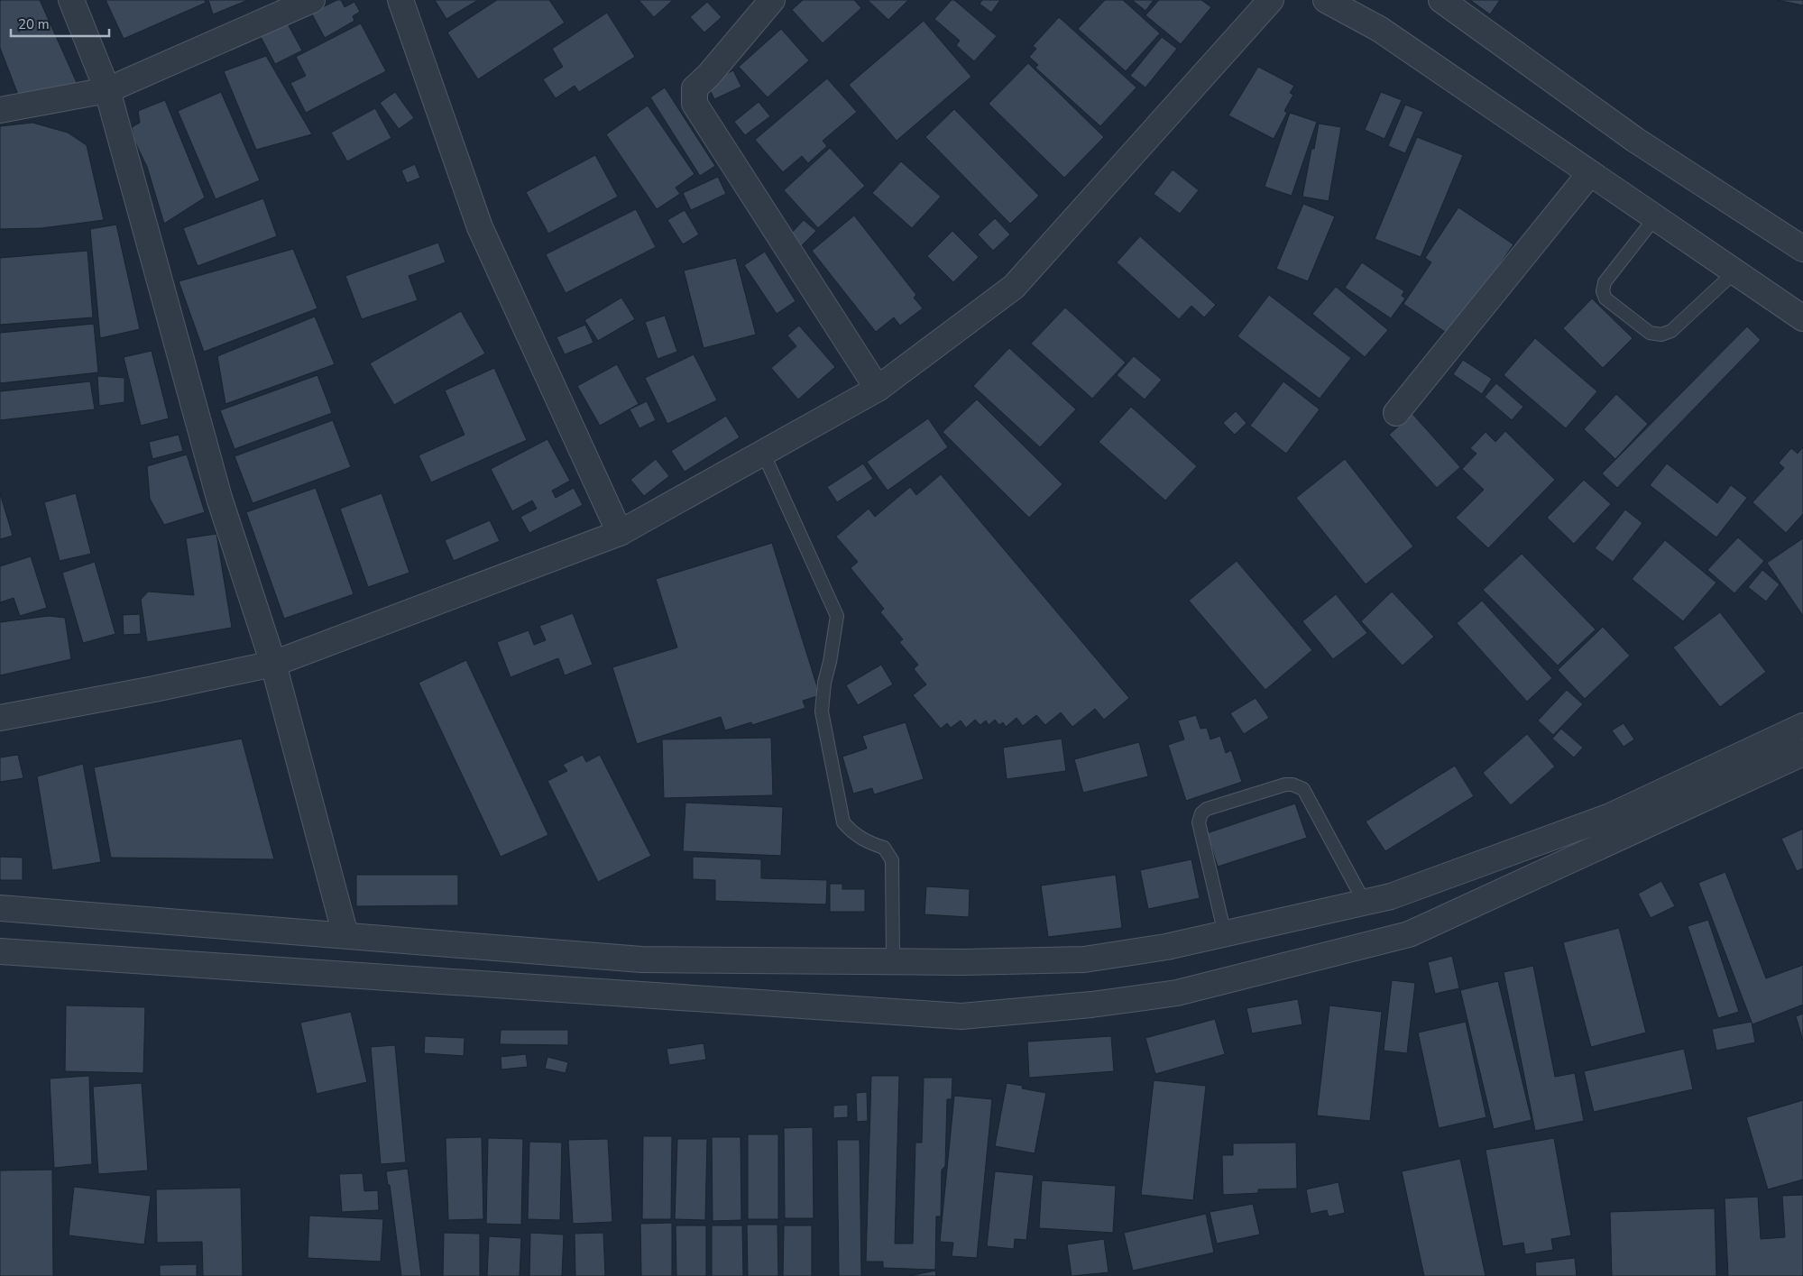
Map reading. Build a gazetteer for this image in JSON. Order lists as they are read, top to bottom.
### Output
{
  "scale_bar": "20 m"
}
